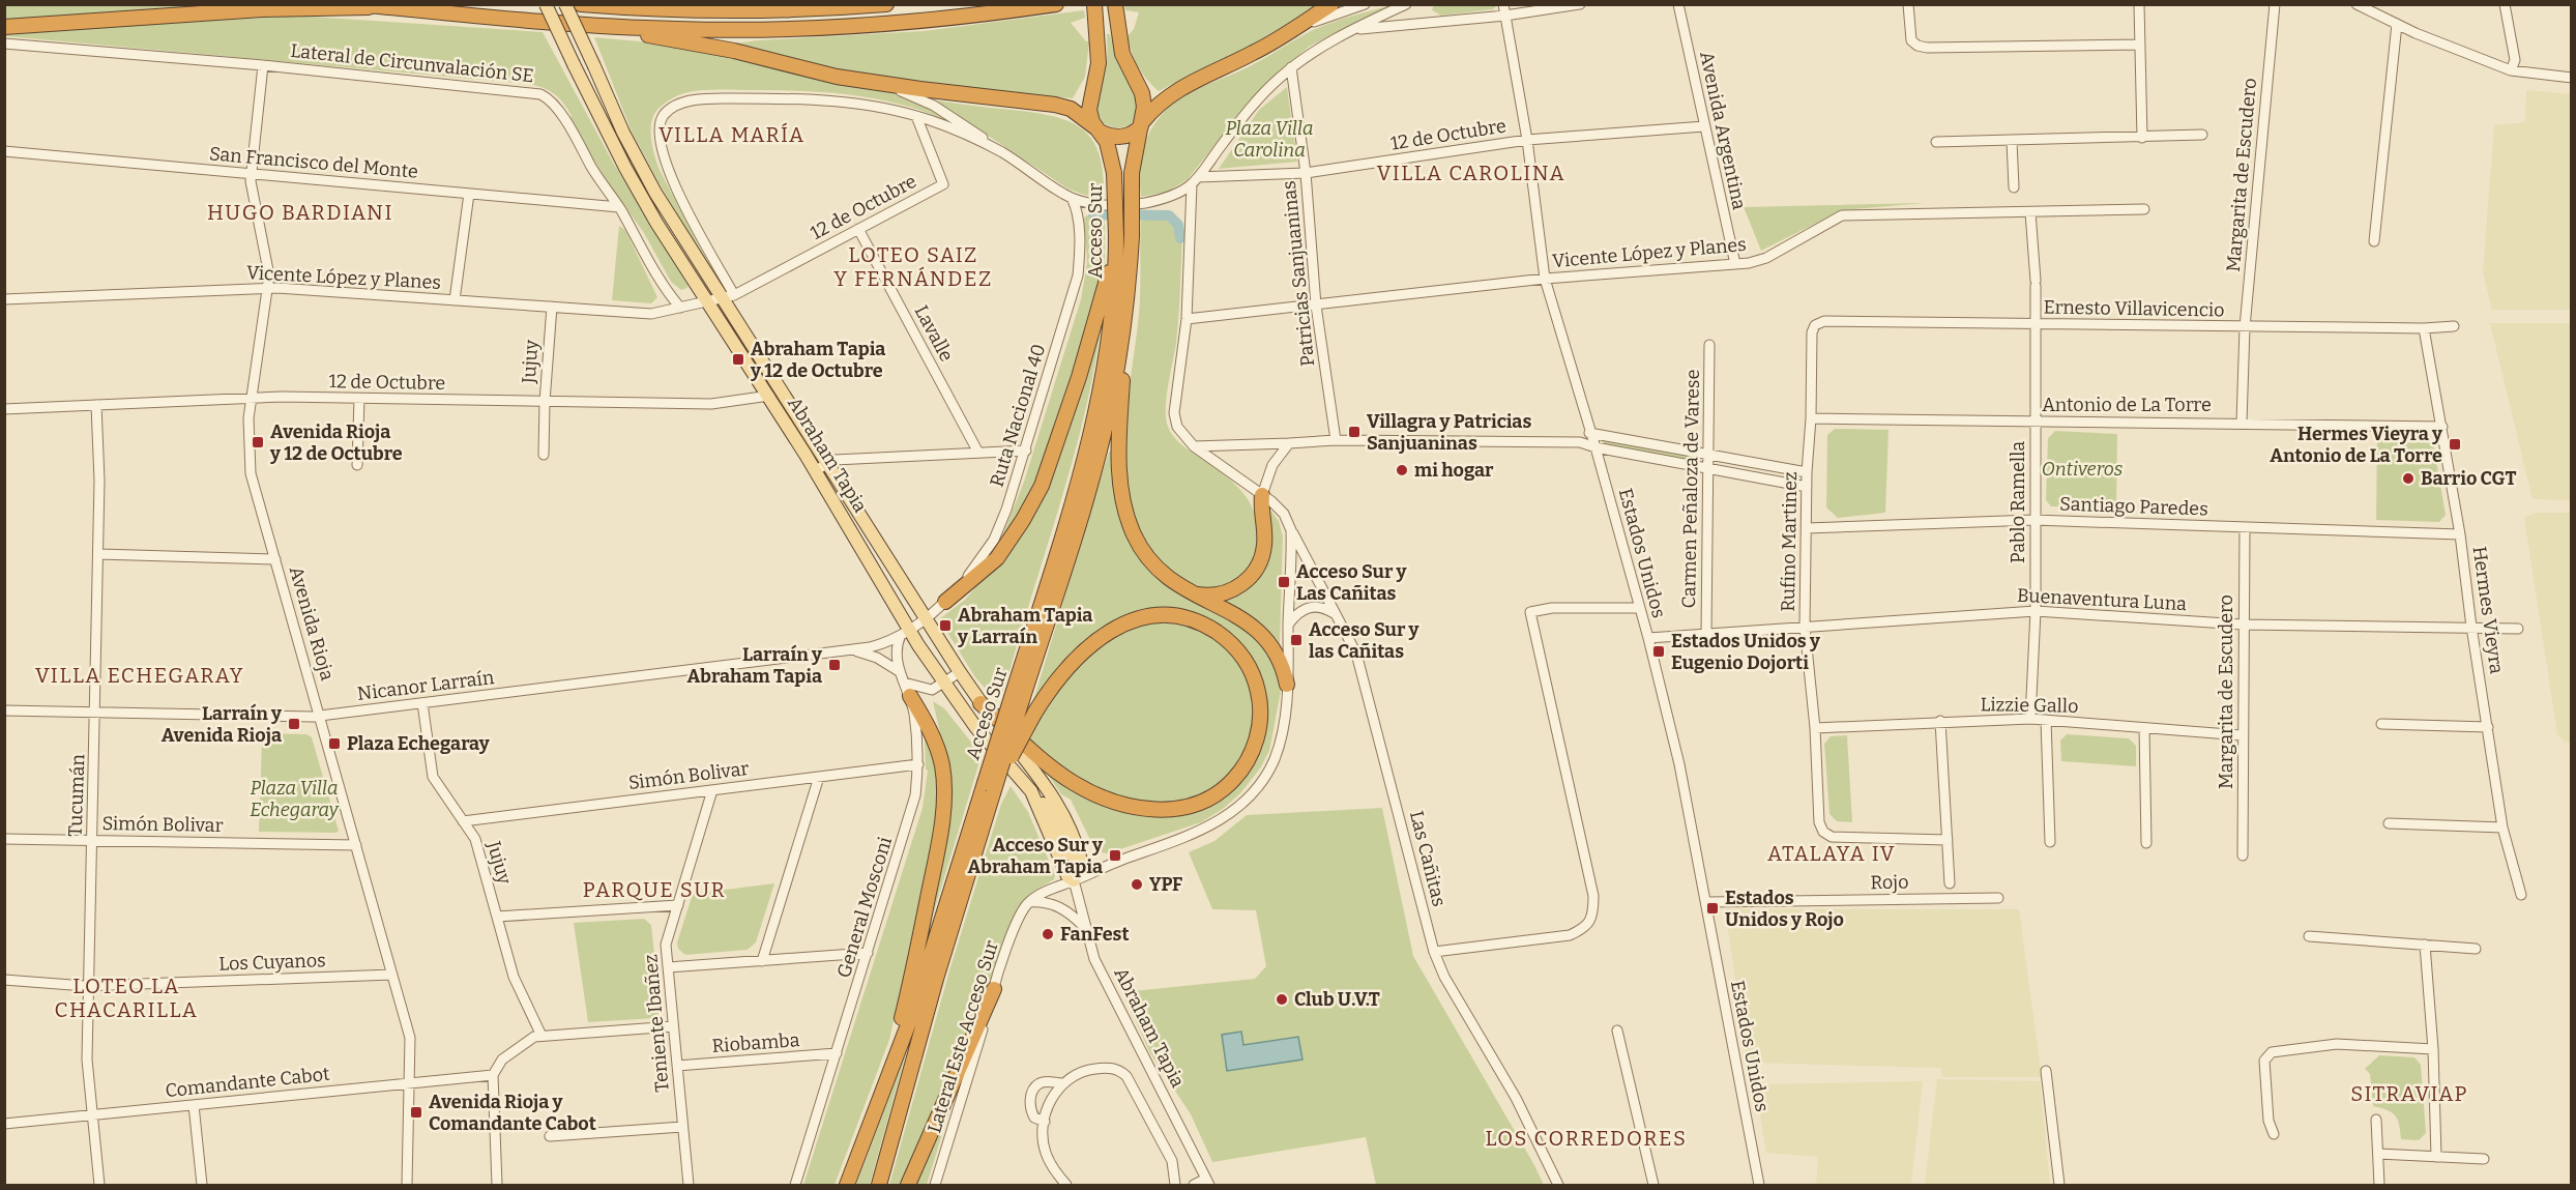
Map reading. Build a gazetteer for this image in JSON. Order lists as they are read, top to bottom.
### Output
{
  "streets": {
    "highway": ["Acceso Sur"],
    "main road": ["Abraham Tapia"],
    "street": [
      "Lateral de Circunvalación SE",
      "Avenida Argentina",
      "12 de Octubre",
      "San Francisco del Monte",
      "Margarita de Escudero",
      "Vicente López y Planes",
      "Patricias Sanjuaninas",
      "Ernesto Villavicencio",
      "Lavalle",
      "Jujuy",
      "Antonio de La Torre",
      "Ruta Nacional 40",
      "Carmen Peñaloza de Varese",
      "Pablo Ramella",
      "Santiago Paredes",
      "Rufino Martinez",
      "Estados Unidos",
      "Buenaventura Luna",
      "Hermes Vieyra",
      "Avenida Rioja",
      "Nicanor Larraín",
      "Lizzie Gallo",
      "Simón Bolivar",
      "Tucumán",
      "Las Cañitas",
      "Rojo",
      "General Mosconi",
      "Los Cuyanos",
      "Teniente Ibañez",
      "Lateral Este Acceso Sur",
      "Riobamba",
      "Comandante Cabot"
    ]
  },
  "crossings": [
    ["Lateral de Circunvalación SE", "San Francisco del Monte"],
    ["Lateral de Circunvalación SE", "Vicente López y Planes"],
    ["Lateral de Circunvalación SE", "Avenida Rioja"],
    ["Avenida Argentina", "12 de Octubre"],
    ["Avenida Argentina", "Vicente López y Planes"],
    ["12 de Octubre", "Patricias Sanjuaninas"],
    ["12 de Octubre", "Lavalle"],
    ["12 de Octubre", "Jujuy"],
    ["12 de Octubre", "Abraham Tapia"],
    ["12 de Octubre", "Estados Unidos"],
    ["12 de Octubre", "Avenida Rioja"],
    ["12 de Octubre", "Tucumán"],
    ["San Francisco del Monte", "Avenida Rioja"],
    ["Margarita de Escudero", "Ernesto Villavicencio"],
    ["Margarita de Escudero", "Antonio de La Torre"],
    ["Margarita de Escudero", "Santiago Paredes"],
    ["Margarita de Escudero", "Buenaventura Luna"],
    ["Margarita de Escudero", "Lizzie Gallo"],
    ["Vicente López y Planes", "Patricias Sanjuaninas"],
    ["Vicente López y Planes", "Jujuy"],
    ["Vicente López y Planes", "Pablo Ramella"],
    ["Vicente López y Planes", "Estados Unidos"],
    ["Vicente López y Planes", "Avenida Rioja"],
    ["Ernesto Villavicencio", "Pablo Ramella"],
    ["Ernesto Villavicencio", "Rufino Martinez"],
    ["Ernesto Villavicencio", "Hermes Vieyra"],
    ["Jujuy", "Nicanor Larraín"],
    ["Jujuy", "Simón Bolivar"],
    ["Antonio de La Torre", "Pablo Ramella"],
    ["Antonio de La Torre", "Rufino Martinez"],
    ["Antonio de La Torre", "Hermes Vieyra"],
    ["Ruta Nacional 40", "Abraham Tapia"],
    ["Ruta Nacional 40", "Nicanor Larraín"],
    ["Abraham Tapia", "Nicanor Larraín"],
    ["Abraham Tapia", "General Mosconi"],
    ["Carmen Peñaloza de Varese", "Buenaventura Luna"],
    ["Pablo Ramella", "Santiago Paredes"],
    ["Pablo Ramella", "Buenaventura Luna"],
    ["Pablo Ramella", "Lizzie Gallo"],
    ["Santiago Paredes", "Rufino Martinez"],
    ["Santiago Paredes", "Hermes Vieyra"],
    ["Rufino Martinez", "Buenaventura Luna"],
    ["Rufino Martinez", "Lizzie Gallo"],
    ["Estados Unidos", "Buenaventura Luna"],
    ["Estados Unidos", "Rojo"],
    ["Buenaventura Luna", "Hermes Vieyra"],
    ["Avenida Rioja", "Nicanor Larraín"],
    ["Avenida Rioja", "Simón Bolivar"],
    ["Avenida Rioja", "Los Cuyanos"],
    ["Avenida Rioja", "Comandante Cabot"],
    ["Nicanor Larraín", "Tucumán"],
    ["Nicanor Larraín", "General Mosconi"],
    ["Simón Bolivar", "Tucumán"],
    ["Simón Bolivar", "General Mosconi"],
    ["Simón Bolivar", "Teniente Ibañez"],
    ["Tucumán", "Los Cuyanos"],
    ["Tucumán", "Comandante Cabot"],
    ["General Mosconi", "Riobamba"],
    ["Teniente Ibañez", "Riobamba"]
  ],
  "districts": [
    "VILLA MARÍA",
    "VILLA CAROLINA",
    "HUGO BARDIANI",
    "LOTEO SAIZ Y FERNÁNDEZ",
    "VILLA ECHEGARAY",
    "ATALAYA IV",
    "PARQUE SUR",
    "LOTEO LA CHACARILLA",
    "SITRAVIAP",
    "LOS CORREDORES"
  ],
  "parks": ["Plaza Villa Carolina", "Ontiveros", "Plaza Villa Echegaray"],
  "places": {
    "transit": [
      "Abraham Tapia y 12 de Octubre",
      "Villagra y Patricias Sanjuaninas",
      "Avenida Rioja y 12 de Octubre",
      "Hermes Vieyra y Antonio de La Torre",
      "Acceso Sur y Las Cañitas",
      "Abraham Tapia y Larraín",
      "Acceso Sur y las Cañitas",
      "Estados Unidos y Eugenio Dojorti",
      "Larraín y Abraham Tapia",
      "Larraín y Avenida Rioja",
      "Plaza Echegaray",
      "Acceso Sur y Abraham Tapia",
      "Estados Unidos y Rojo",
      "Avenida Rioja y Comandante Cabot"
    ],
    "other": [
      "mi hogar",
      "Barrio CGT",
      "YPF",
      "FanFest",
      "Club U.V.T"
    ]
  }
}
